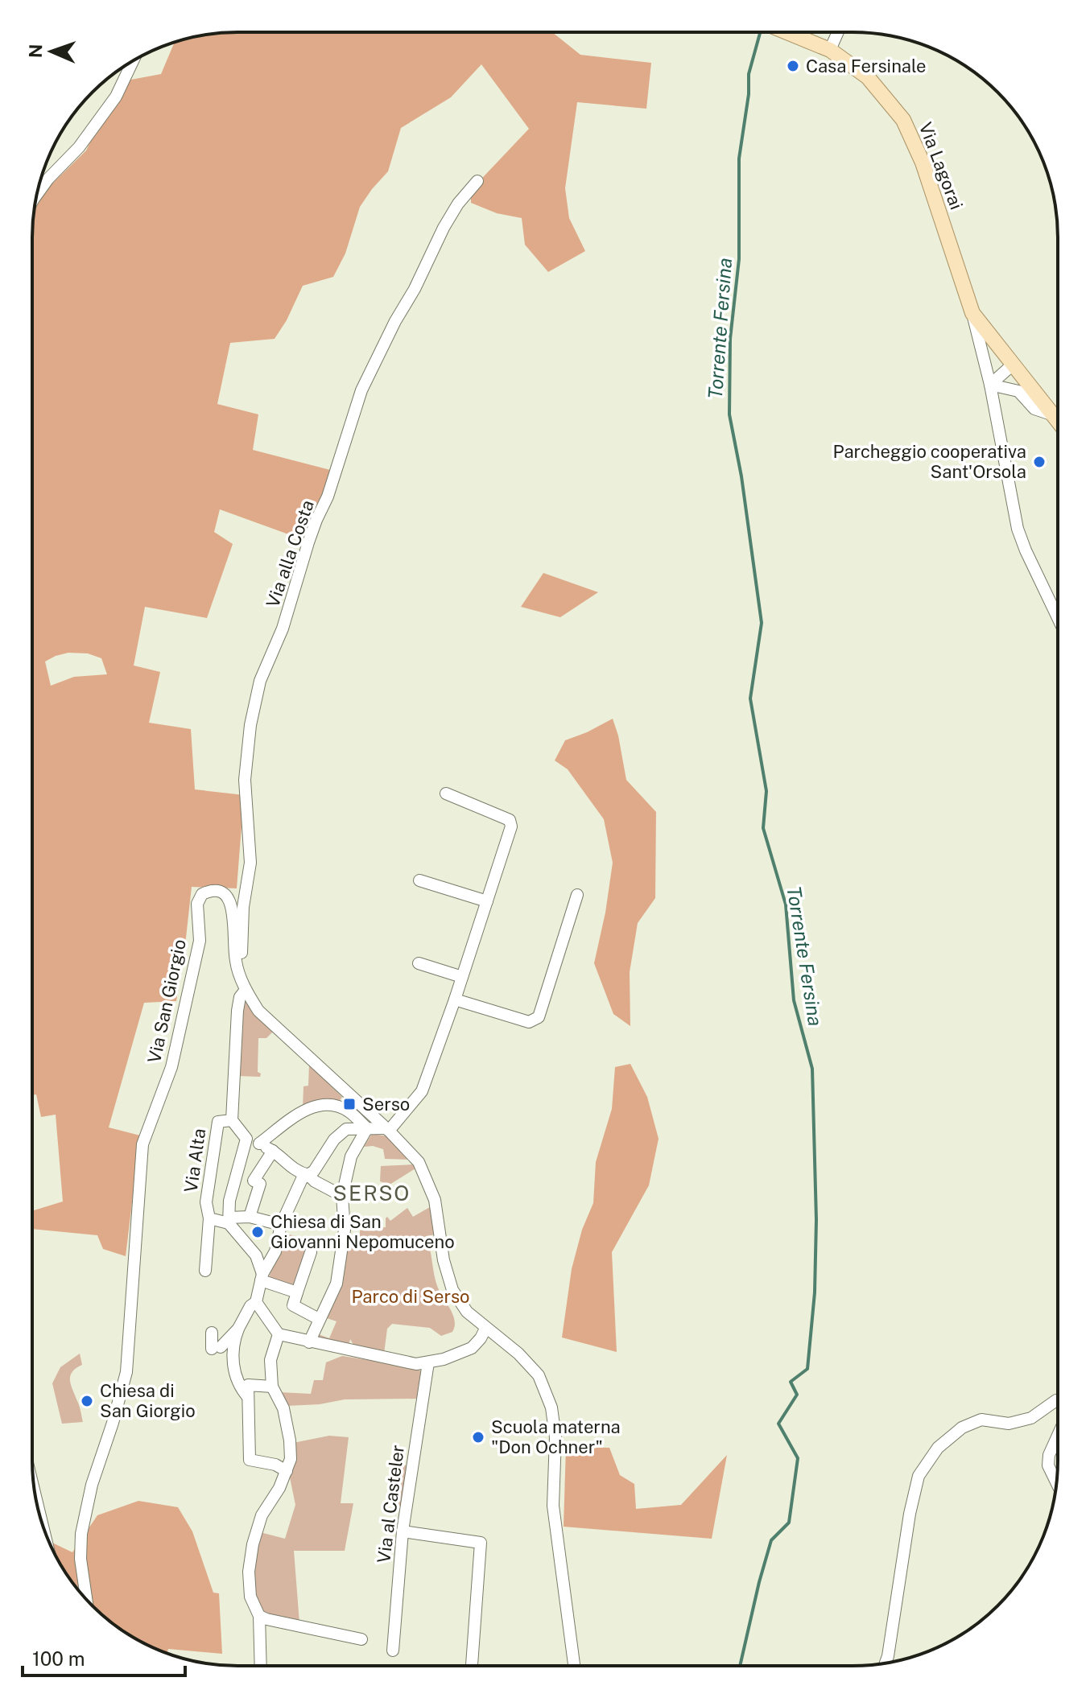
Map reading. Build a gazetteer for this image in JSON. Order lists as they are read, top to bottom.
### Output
{
  "streets": {
    "main road": ["Via Lagorai"],
    "street": [
      "Via alla Costa",
      "Via San Giorgio",
      "Via Alta",
      "Via al Casteler"
    ]
  },
  "crossings": [
    ["Via alla Costa", "Via San Giorgio"]
  ],
  "districts": ["SERSO"],
  "water": ["Torrente Fersina"],
  "parks": ["Parco di Serso"],
  "places": {
    "other": [
      "Casa Fersinale",
      "Parcheggio cooperativa Sant'Orsola",
      "Chiesa di San Giovanni Nepomuceno",
      "Chiesa di San Giorgio",
      "Scuola materna \"Don Ochner\""
    ],
    "transit": ["Serso"]
  },
  "scale_bar": "100 m",
  "north": "left"
}
